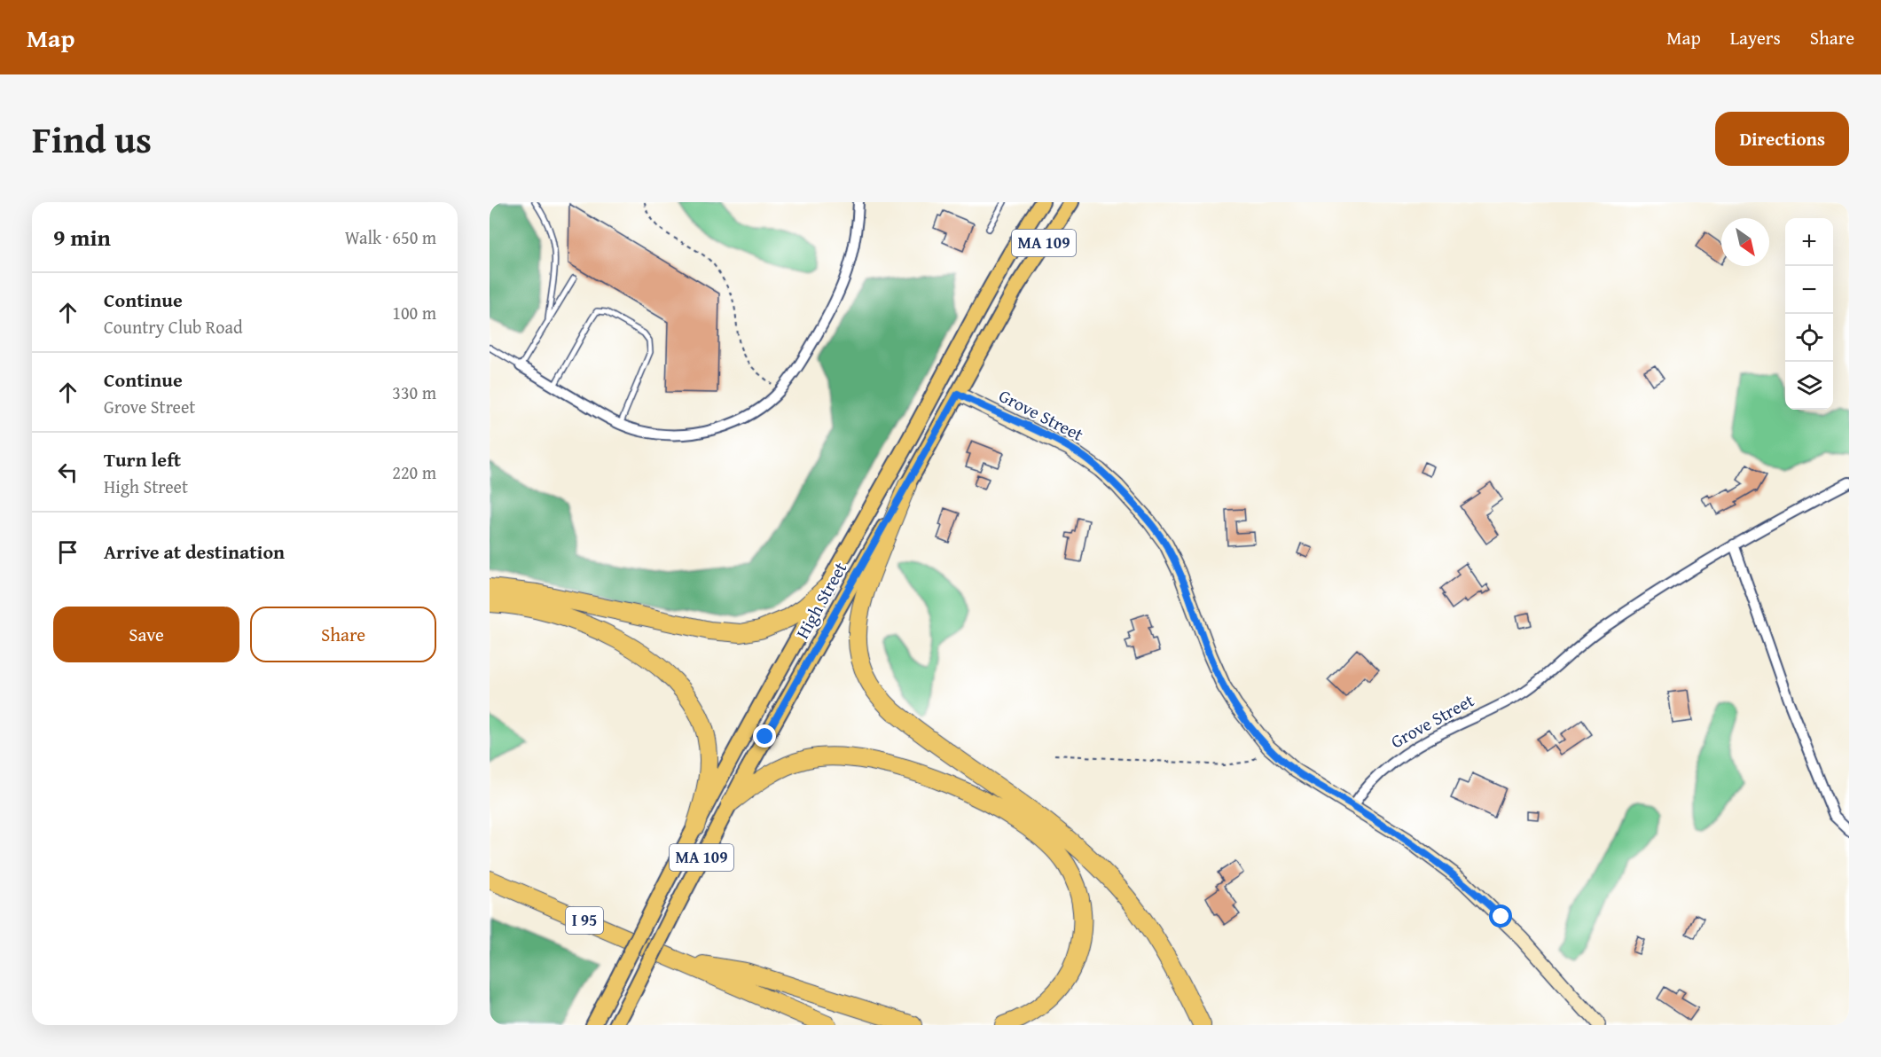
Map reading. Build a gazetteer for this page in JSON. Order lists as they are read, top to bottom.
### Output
{
  "streets": {
    "highway": ["I 95"],
    "main road": ["MA 109", "High Street"],
    "street": ["Grove Street"]
  },
  "crossings": [
    ["Grove Street", "High Street"]
  ],
  "north": "bottom right",
  "page": {
    "header": "Map",
    "nav": ["Map", "Layers", "Share"],
    "title": "Find us",
    "buttons": [
      "Directions",
      ["Save", "Share"]
    ],
    "heading": ["9 min", "Walk · 650 m"],
    "map_buttons": ["+", "−"],
    "list": [
      ["Continue", "Country Club Road", "100 m"],
      ["Continue", "Grove Street", "330 m"],
      ["Turn left", "High Street", "220 m"],
      "Arrive at destination"
    ]
  }
}
